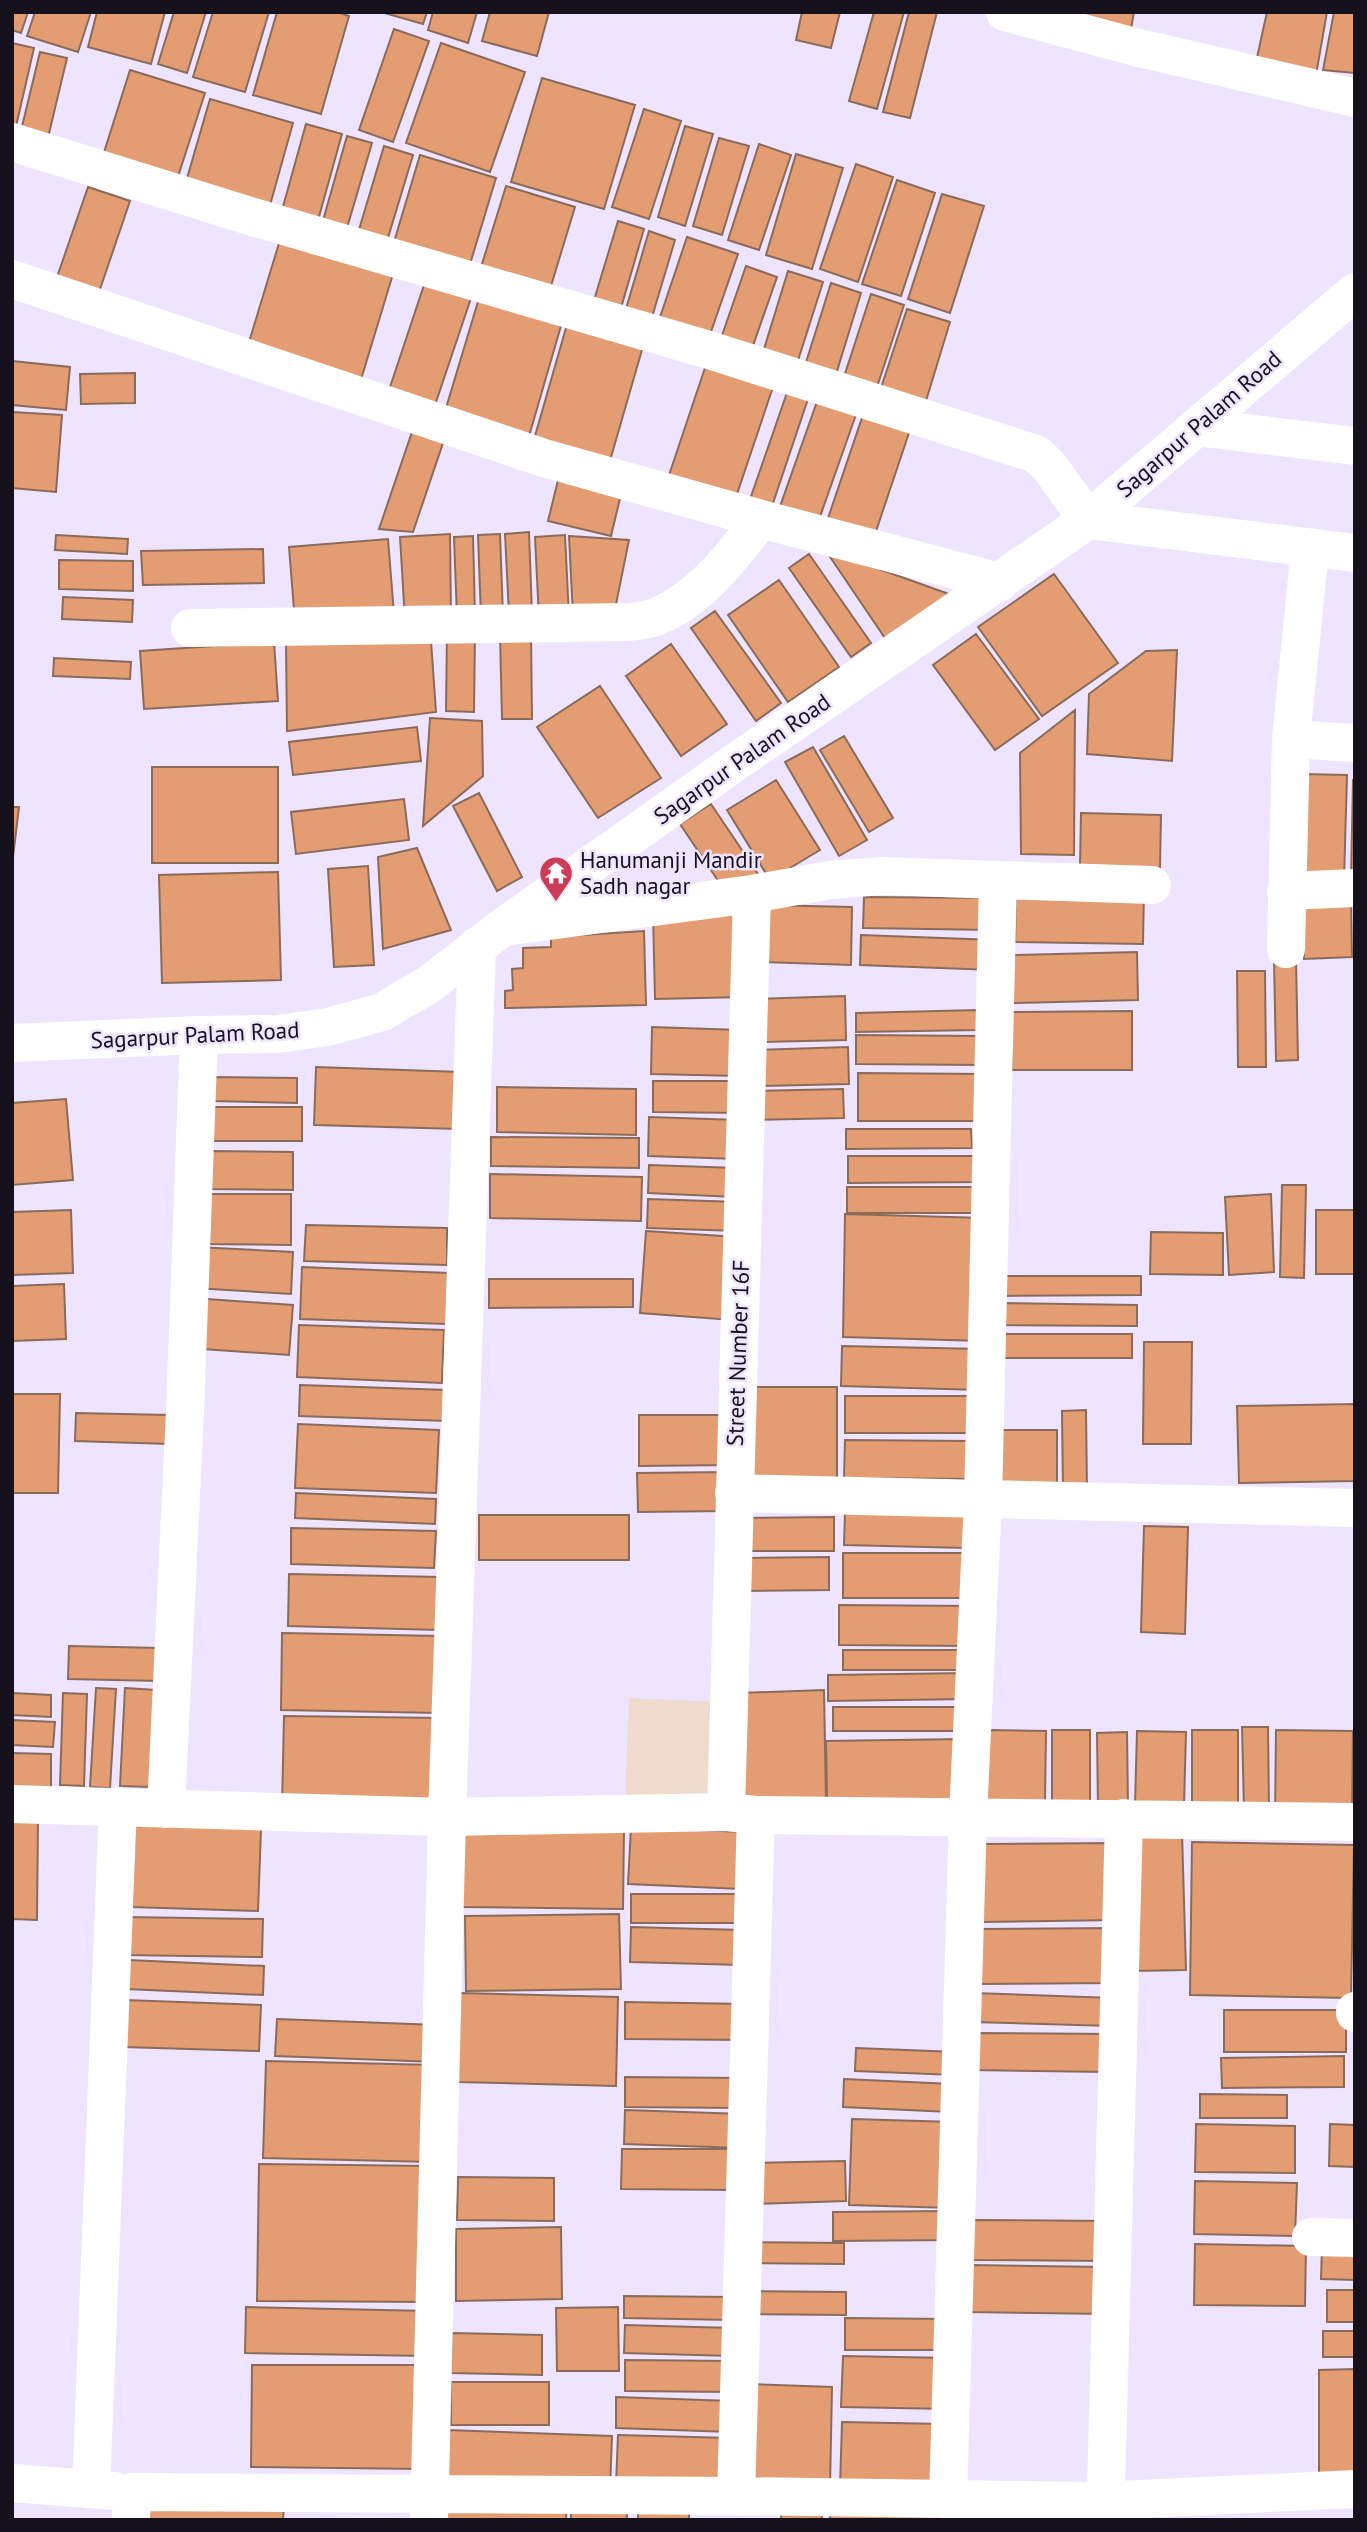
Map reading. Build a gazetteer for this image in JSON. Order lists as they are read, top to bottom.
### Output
{
  "streets": {
    "street": ["Sagarpur Palam Road", "Street Number 16F"]
  },
  "places": {
    "temple": ["Hanumanji Mandir Sadh nagar"]
  }
}
